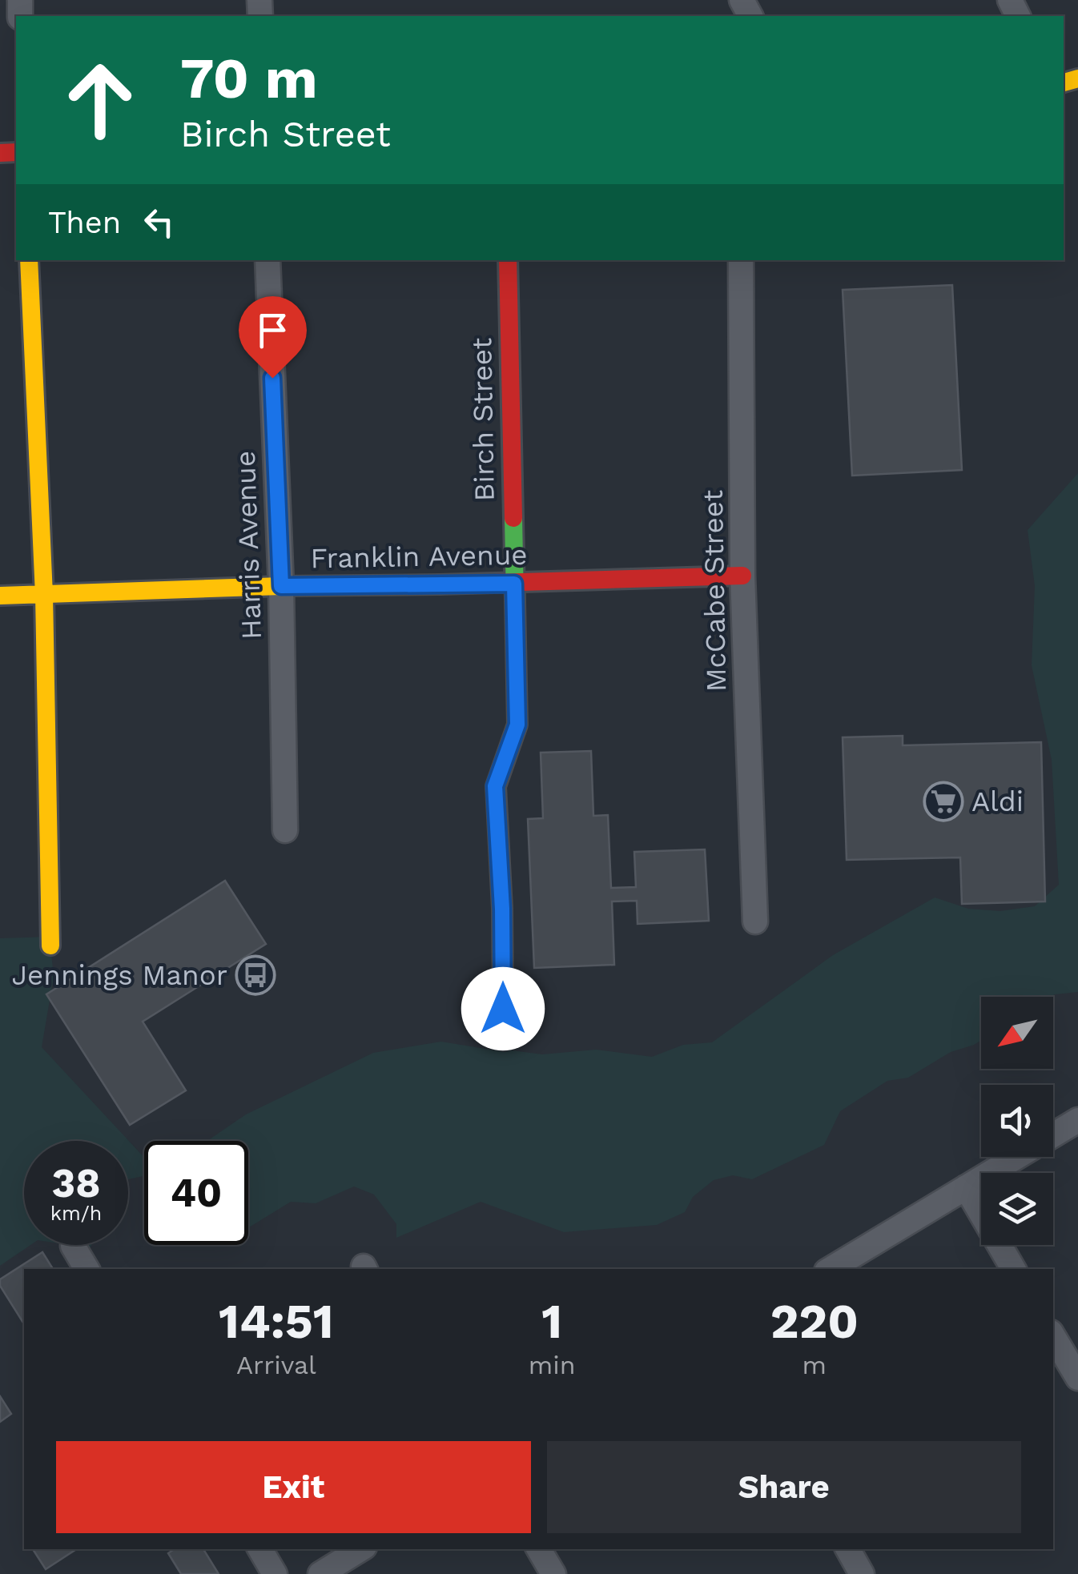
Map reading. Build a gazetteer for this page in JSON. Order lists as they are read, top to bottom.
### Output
{
  "streets": {
    "street": [
      "Birch Street",
      "Harris Avenue",
      "Franklin Avenue",
      "McCabe Street"
    ]
  },
  "crossings": [
    ["Birch Street", "Franklin Avenue"],
    ["Harris Avenue", "Franklin Avenue"],
    ["Franklin Avenue", "McCabe Street"]
  ],
  "places": {
    "supermarket": ["Aldi"],
    "bus stop": ["Jennings Manor"]
  },
  "north": "bottom left",
  "page": {
    "turn": ["70 m", "Birch Street"],
    "then": "Then",
    "speed": "38 km/h",
    "limit": "40",
    "eta": [
      "14:51",
      "Arrival",
      "1",
      "min",
      "220",
      "m"
    ],
    "buttons": ["Exit", "Share"]
  }
}
